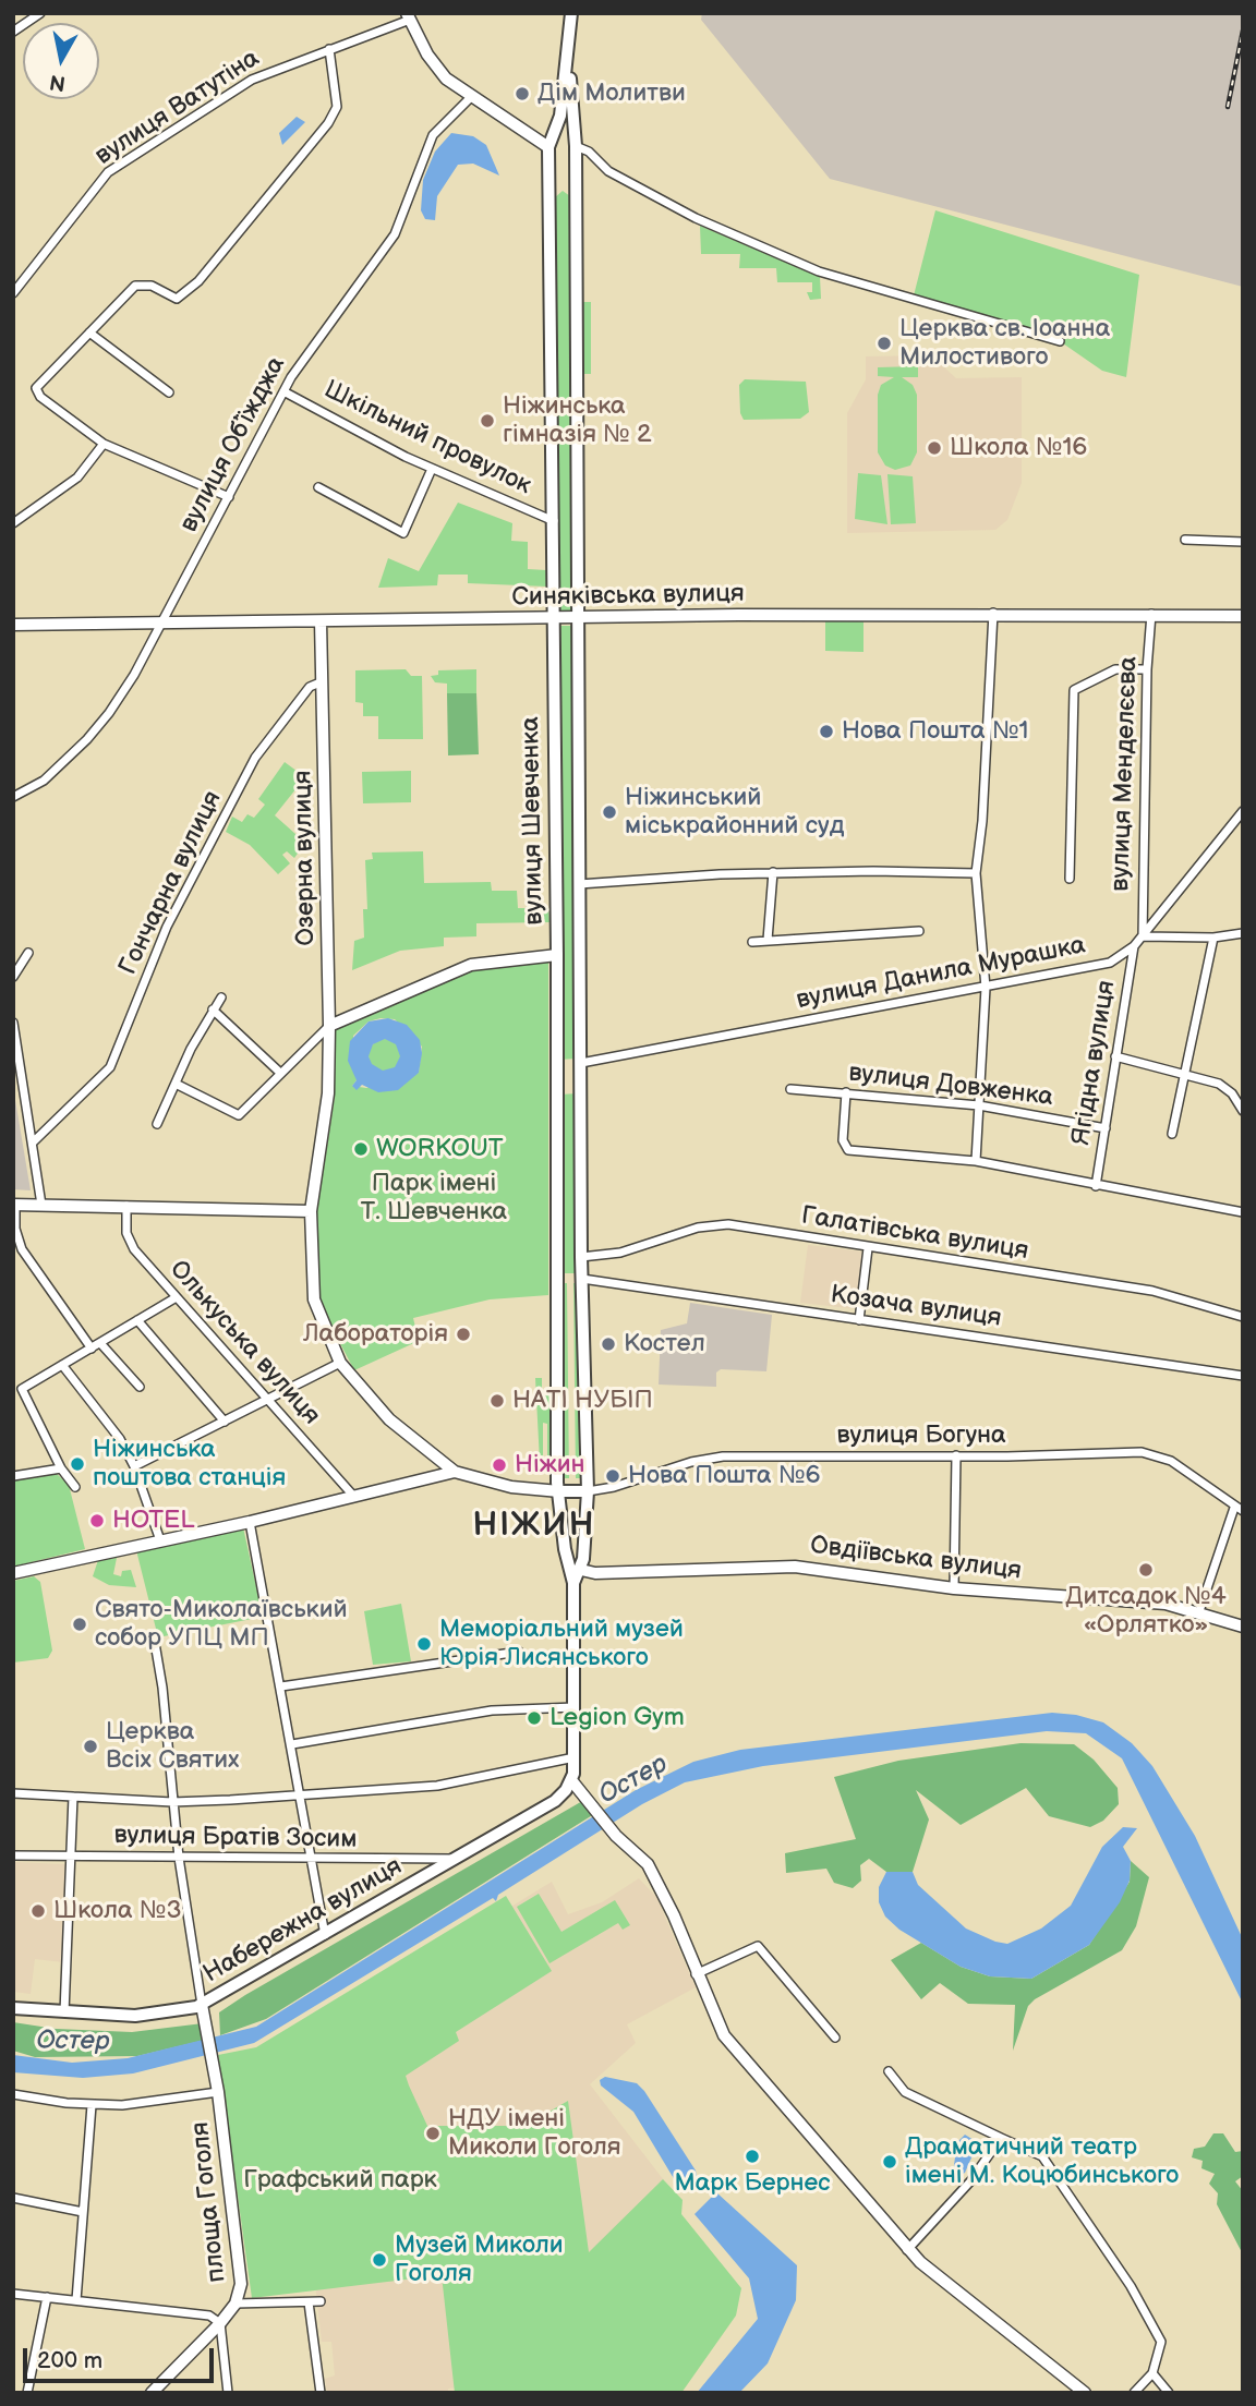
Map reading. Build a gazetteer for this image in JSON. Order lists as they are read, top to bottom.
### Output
{
  "streets": {
    "main road": ["вулиця Шевченка", "Набережна вулиця"],
    "street": [
      "вулиця Ватутіна",
      "Шкільний провулок",
      "вулиця Обʼїжджа",
      "Синяківська вулиця",
      "вулиця Менделєєва",
      "Озерна вулиця",
      "Гончарна вулиця",
      "вулиця Данила Мурашка",
      "Ягідна вулиця",
      "вулиця Довженка",
      "Галатівська вулиця",
      "Козача вулиця",
      "Олькуська вулиця",
      "вулиця Богуна",
      "Овдіївська вулиця",
      "вулиця Братів Зосим",
      "площа Гоголя"
    ]
  },
  "crossings": [
    ["Шкільний провулок", "вулиця Обʼїжджа"],
    ["Шкільний провулок", "вулиця Шевченка"],
    ["вулиця Обʼїжджа", "Синяківська вулиця"],
    ["Синяківська вулиця", "вулиця Менделєєва"],
    ["Синяківська вулиця", "вулиця Шевченка"],
    ["Синяківська вулиця", "Озерна вулиця"],
    ["вулиця Менделєєва", "вулиця Данила Мурашка"],
    ["вулиця Шевченка", "вулиця Данила Мурашка"],
    ["вулиця Шевченка", "Галатівська вулиця"],
    ["вулиця Шевченка", "Козача вулиця"],
    ["вулиця Шевченка", "вулиця Богуна"],
    ["вулиця Шевченка", "Овдіївська вулиця"],
    ["Озерна вулиця", "Гончарна вулиця"],
    ["вулиця Данила Мурашка", "Ягідна вулиця"],
    ["Ягідна вулиця", "вулиця Довженка"],
    ["вулиця Братів Зосим", "Набережна вулиця"],
    ["Набережна вулиця", "площа Гоголя"]
  ],
  "districts": ["НІЖИН"],
  "water": ["Остер"],
  "parks": ["Парк імені Т. Шевченка", "Графський парк"],
  "places": [
    "Дім Молитви",
    "Церква св. Іоанна Милостивого",
    "Ніжинська гімназія № 2",
    "Школа №16",
    "Нова Пошта №1",
    "Ніжинський міськрайонний суд",
    "WORKOUT",
    "Лабораторія",
    "Костел",
    "НАТІ НУБІП",
    "Ніжинська поштова станція",
    "Ніжин",
    "Нова Пошта №6",
    "HOTEL",
    "Дитсадок №4 «Орлятко»",
    "Свято-Миколаївський собор УПЦ МП",
    "Меморіальний музей Юрія Лисянського",
    "Legion Gym",
    "Церква Всіх Святих",
    "Школа №3",
    "НДУ імені Миколи Гоголя",
    "Марк Бернес",
    "Драматичний театр імені М. Коцюбинського",
    "Музей Миколи Гоголя"
  ],
  "scale_bar": "200 m",
  "north": "bottom"
}
